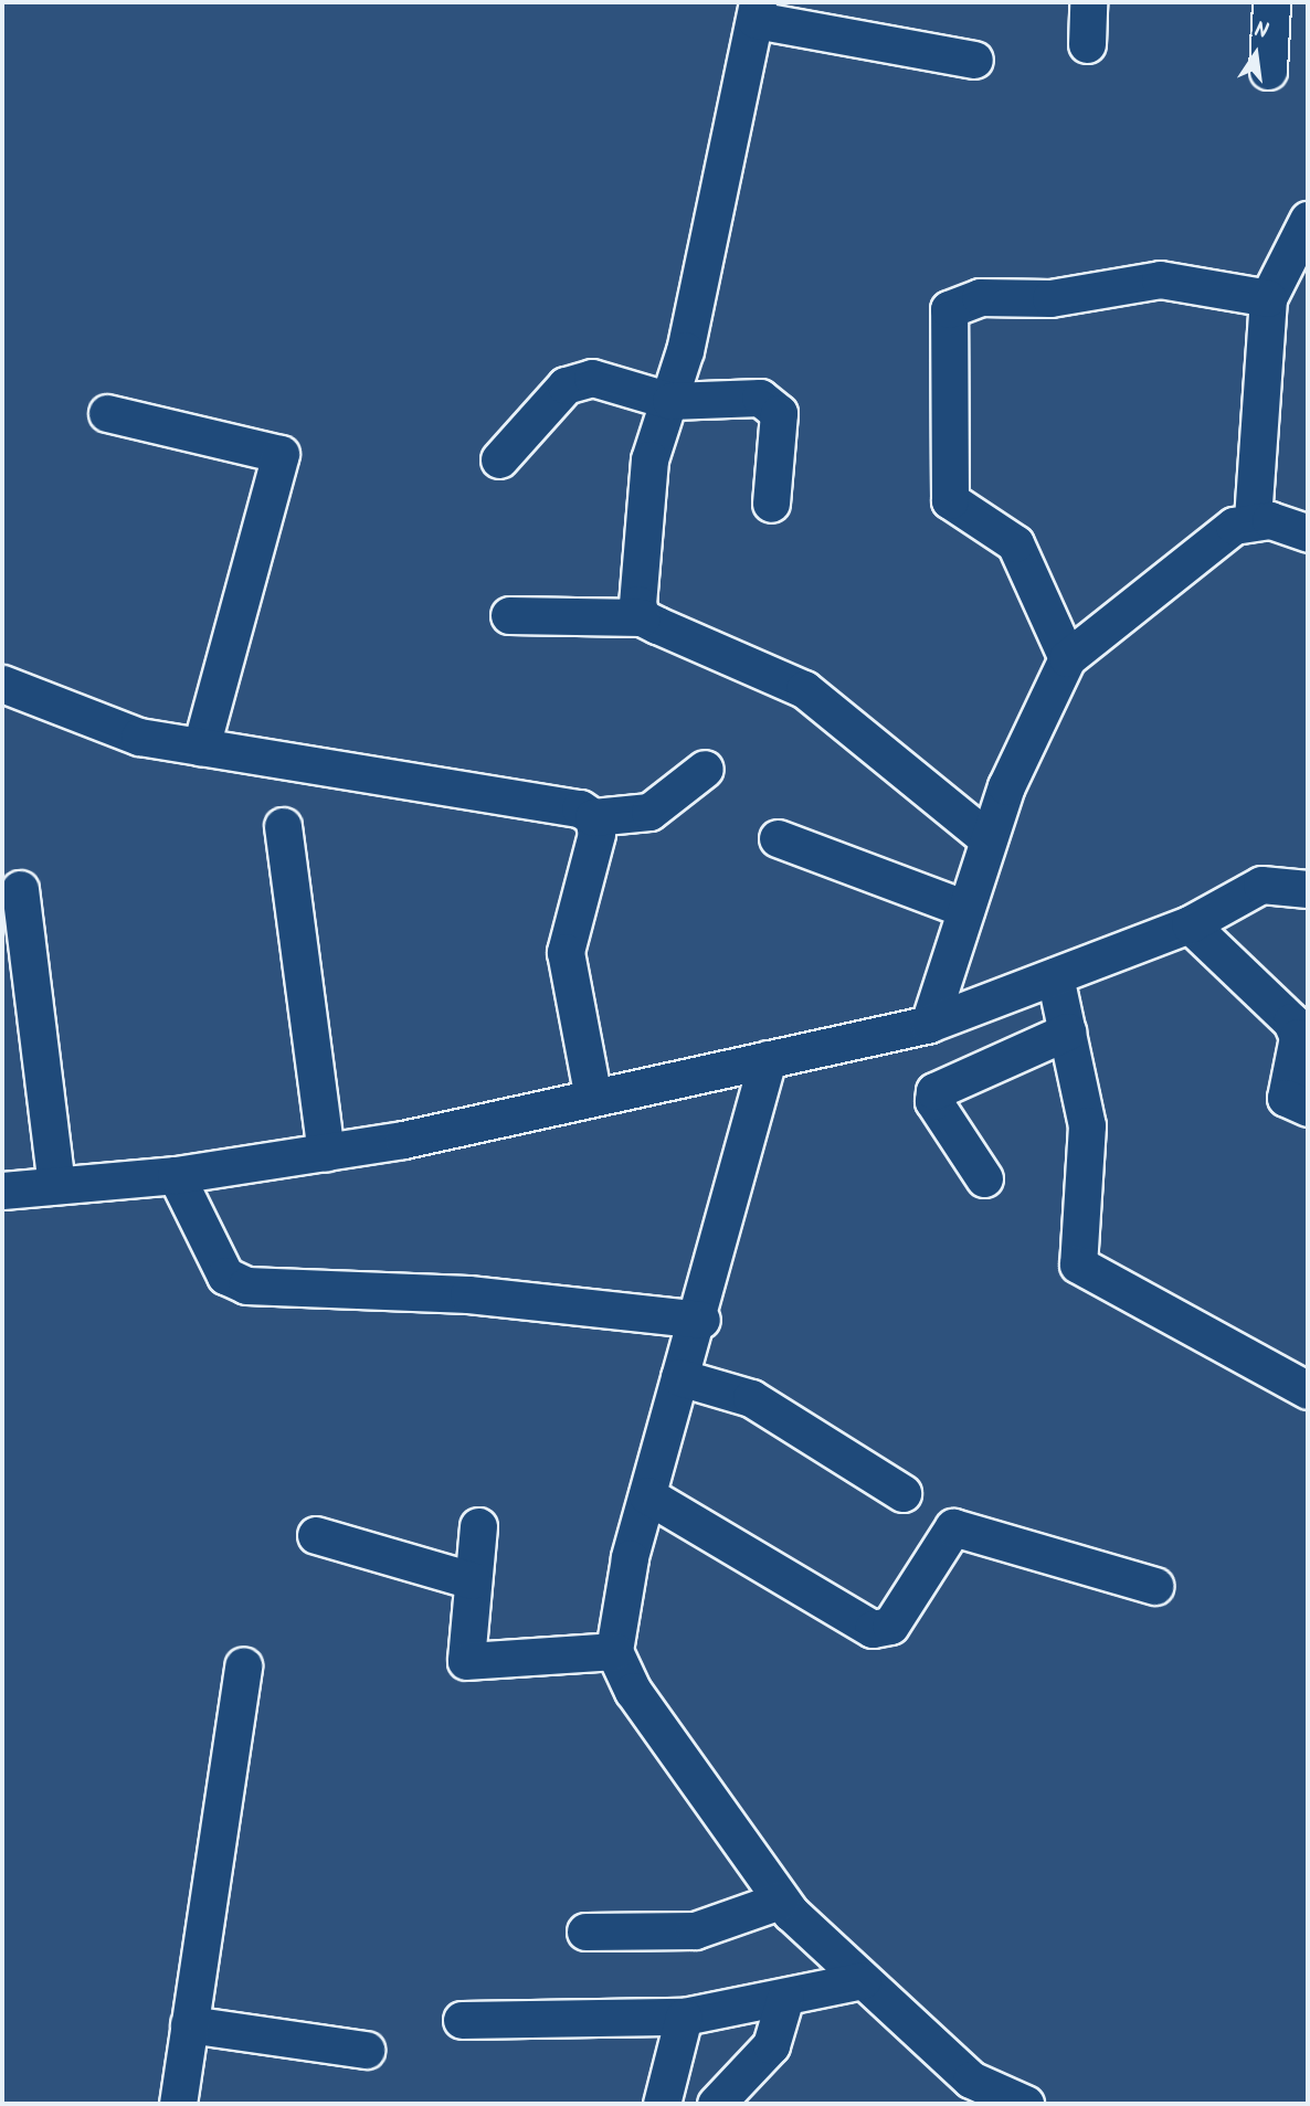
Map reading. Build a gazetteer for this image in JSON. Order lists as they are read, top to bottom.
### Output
{
  "north": "top"
}
